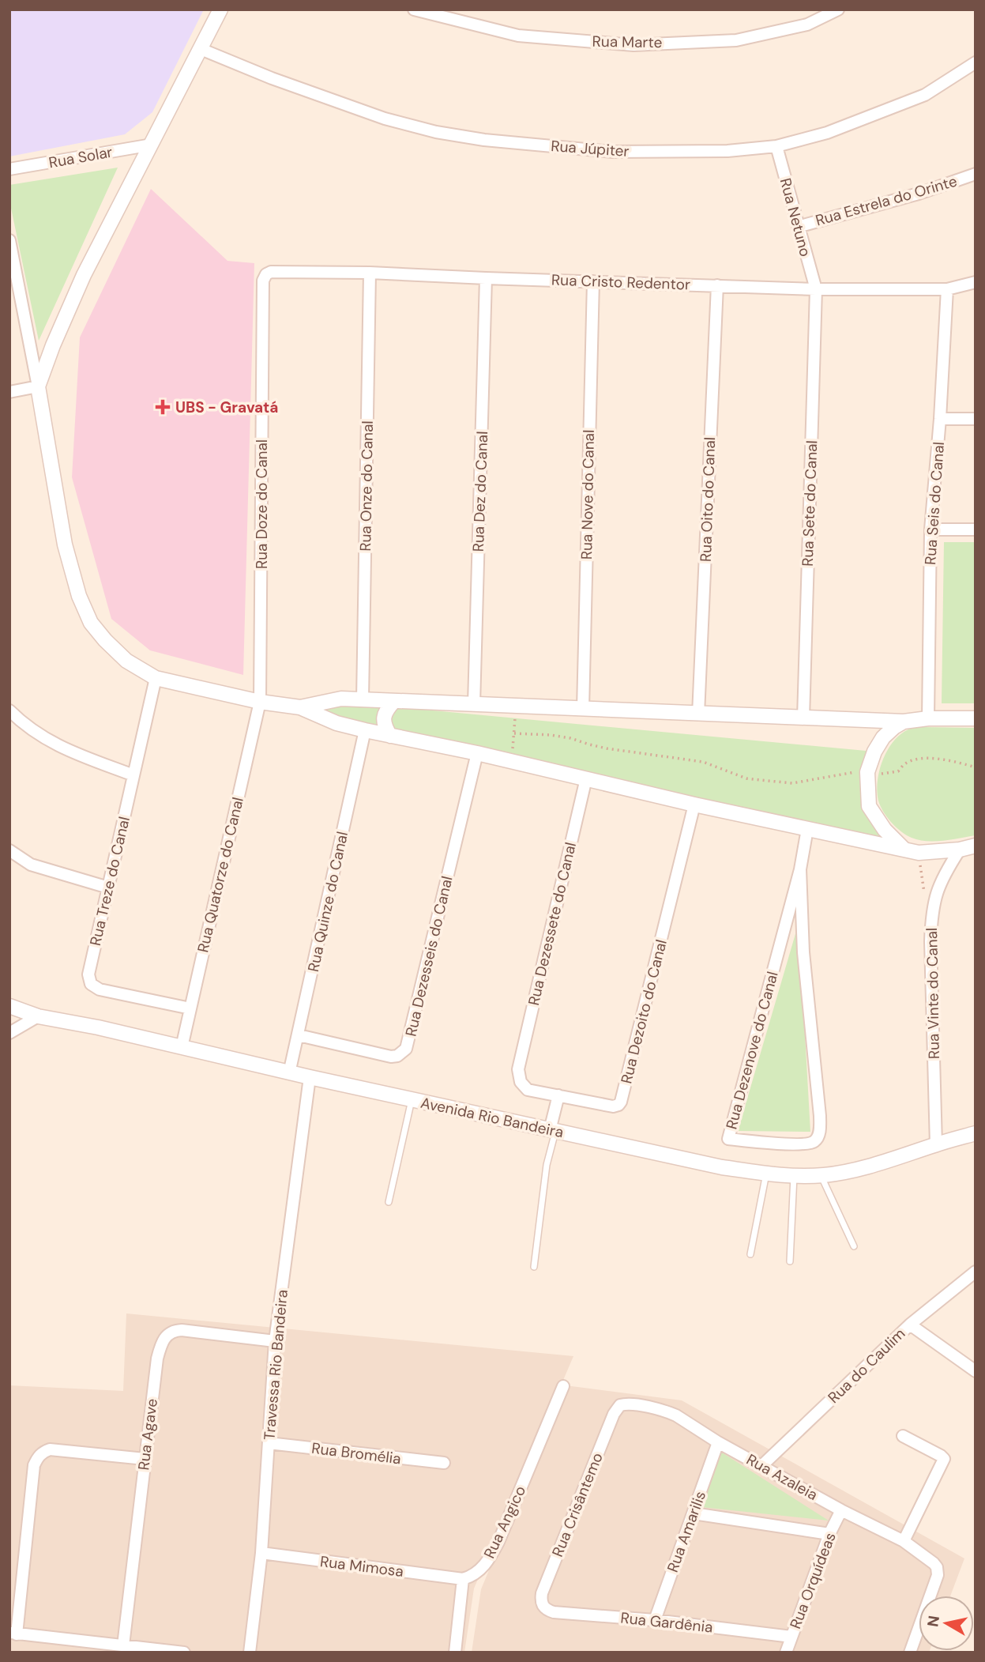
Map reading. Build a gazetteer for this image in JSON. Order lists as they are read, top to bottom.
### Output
{
  "streets": {
    "street": [
      "Rua Marte",
      "Rua Júpiter",
      "Rua Solar",
      "Rua Estrela do Orinte",
      "Rua Netuno",
      "Rua Cristo Redentor",
      "Rua Onze do Canal",
      "Rua Dez do Canal",
      "Rua Nove do Canal",
      "Rua Oito do Canal",
      "Rua Sete do Canal",
      "Rua Seis do Canal",
      "Rua Doze do Canal",
      "Rua Quatorze do Canal",
      "Rua Treze do Canal",
      "Rua Quinze do Canal",
      "Rua Dezessete do Canal",
      "Rua Dezesseis do Canal",
      "Rua Vinte do Canal",
      "Rua Dezoito do Canal",
      "Rua Dezenove do Canal",
      "Avenida Rio Bandeira",
      "Travessa Rio Bandeira",
      "Rua do Caulim",
      "Rua Agave",
      "Rua Bromélia",
      "Rua Azaleia",
      "Rua Crisântemo",
      "Rua Angico",
      "Rua Amarilis",
      "Rua Mimosa",
      "Rua Orquídeas",
      "Rua Gardênia"
    ]
  },
  "crossings": [
    ["Rua Júpiter", "Rua Netuno"],
    ["Rua Estrela do Orinte", "Rua Netuno"],
    ["Rua Netuno", "Rua Cristo Redentor"],
    ["Rua Netuno", "Rua Sete do Canal"],
    ["Rua Cristo Redentor", "Rua Onze do Canal"],
    ["Rua Cristo Redentor", "Rua Dez do Canal"],
    ["Rua Cristo Redentor", "Rua Nove do Canal"],
    ["Rua Cristo Redentor", "Rua Oito do Canal"],
    ["Rua Cristo Redentor", "Rua Sete do Canal"],
    ["Rua Cristo Redentor", "Rua Seis do Canal"],
    ["Rua Cristo Redentor", "Rua Doze do Canal"],
    ["Rua Doze do Canal", "Rua Quatorze do Canal"],
    ["Rua Quatorze do Canal", "Rua Treze do Canal"],
    ["Rua Quatorze do Canal", "Avenida Rio Bandeira"],
    ["Rua Quinze do Canal", "Rua Dezesseis do Canal"],
    ["Rua Quinze do Canal", "Avenida Rio Bandeira"],
    ["Rua Dezessete do Canal", "Rua Dezoito do Canal"],
    ["Rua Vinte do Canal", "Avenida Rio Bandeira"],
    ["Avenida Rio Bandeira", "Travessa Rio Bandeira"],
    ["Travessa Rio Bandeira", "Rua Agave"],
    ["Travessa Rio Bandeira", "Rua Bromélia"],
    ["Travessa Rio Bandeira", "Rua Mimosa"],
    ["Rua do Caulim", "Rua Azaleia"],
    ["Rua Azaleia", "Rua Crisântemo"],
    ["Rua Azaleia", "Rua Amarilis"],
    ["Rua Azaleia", "Rua Orquídeas"],
    ["Rua Crisântemo", "Rua Gardênia"],
    ["Rua Angico", "Rua Mimosa"],
    ["Rua Amarilis", "Rua Gardênia"],
    ["Rua Orquídeas", "Rua Gardênia"]
  ],
  "places": {
    "health": ["UBS - Gravatá"]
  },
  "north": "left"
}
